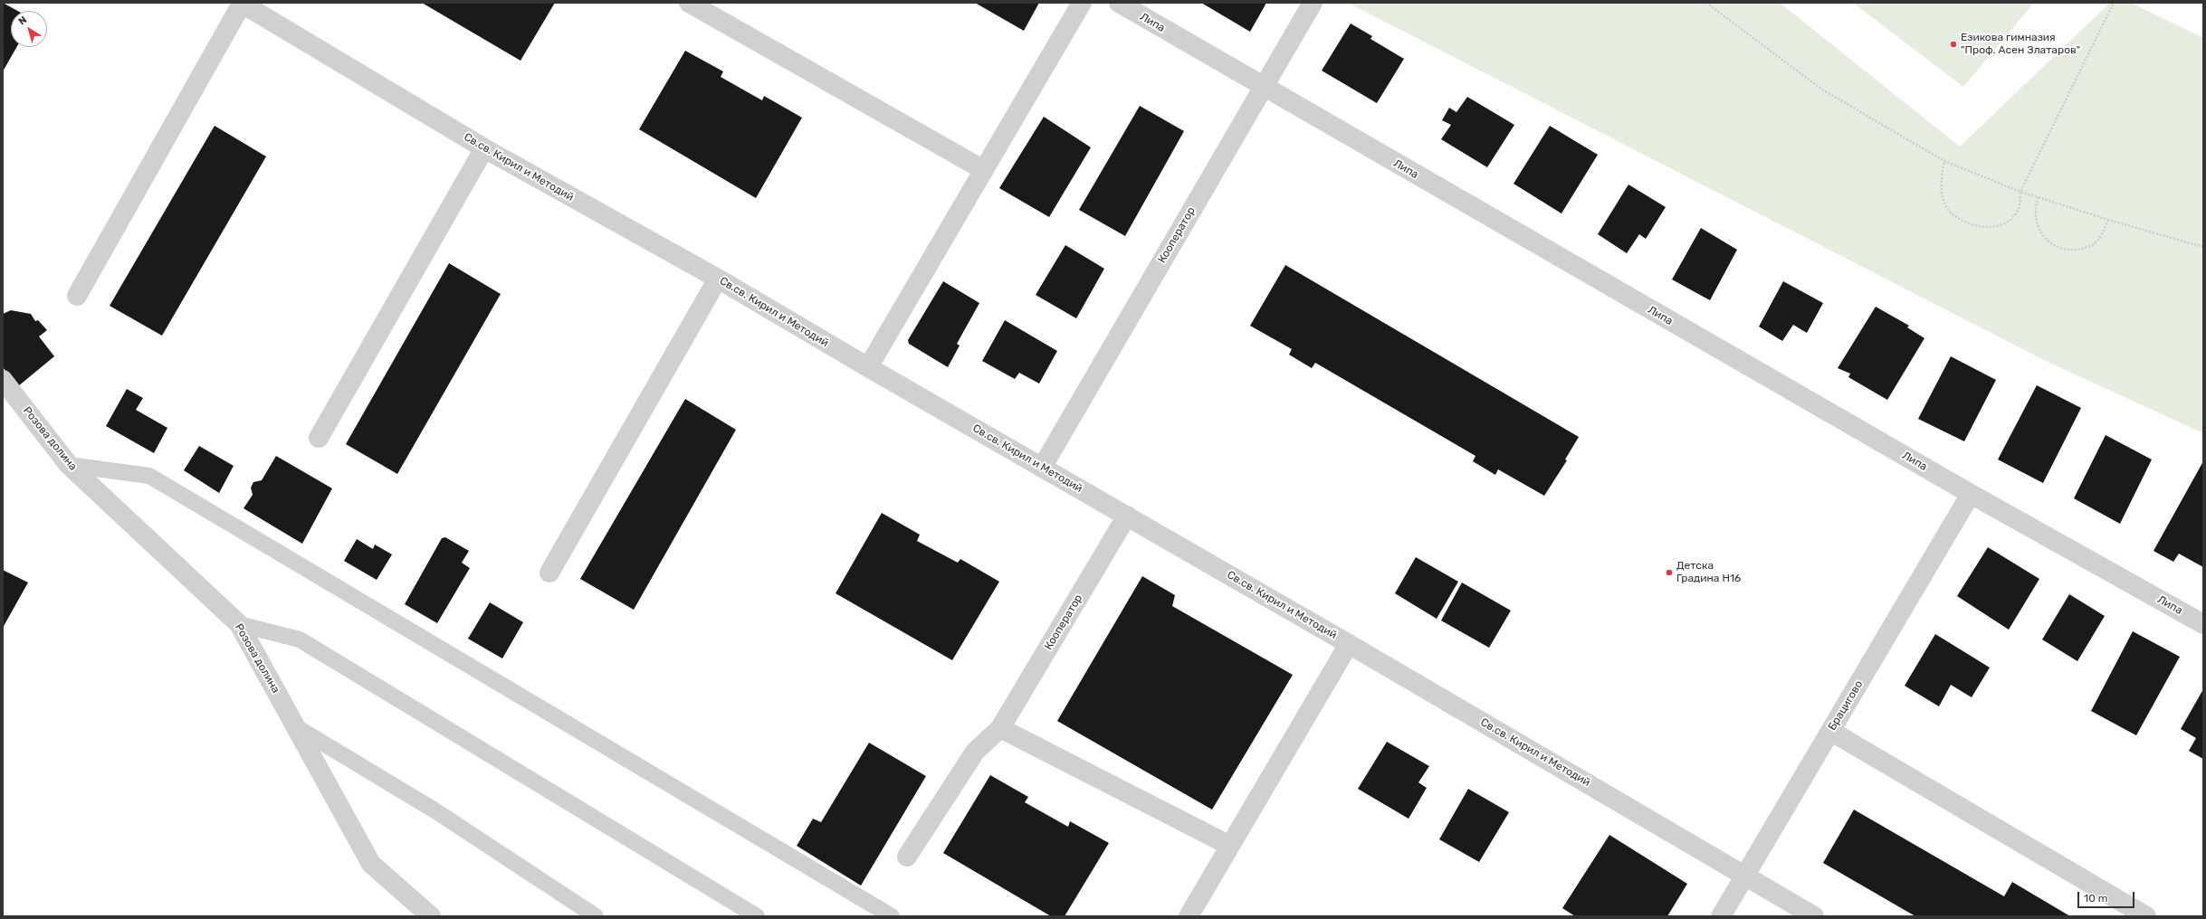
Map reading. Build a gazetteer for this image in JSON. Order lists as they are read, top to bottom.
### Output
{
  "streets": {
    "street": [
      "Липа",
      "Св.св. Кирил и Методий",
      "Кооператор",
      "Розова долина",
      "Брацигово"
    ]
  },
  "crossings": [
    ["Липа", "Кооператор"],
    ["Липа", "Брацигово"],
    ["Св.св. Кирил и Методий", "Кооператор"],
    ["Св.св. Кирил и Методий", "Брацигово"]
  ],
  "places": ["Езикова гимназия \"Проф. Асен Златаров\"", "Детска Градина Н16"],
  "scale_bar": "10 m",
  "north": "top left"
}
